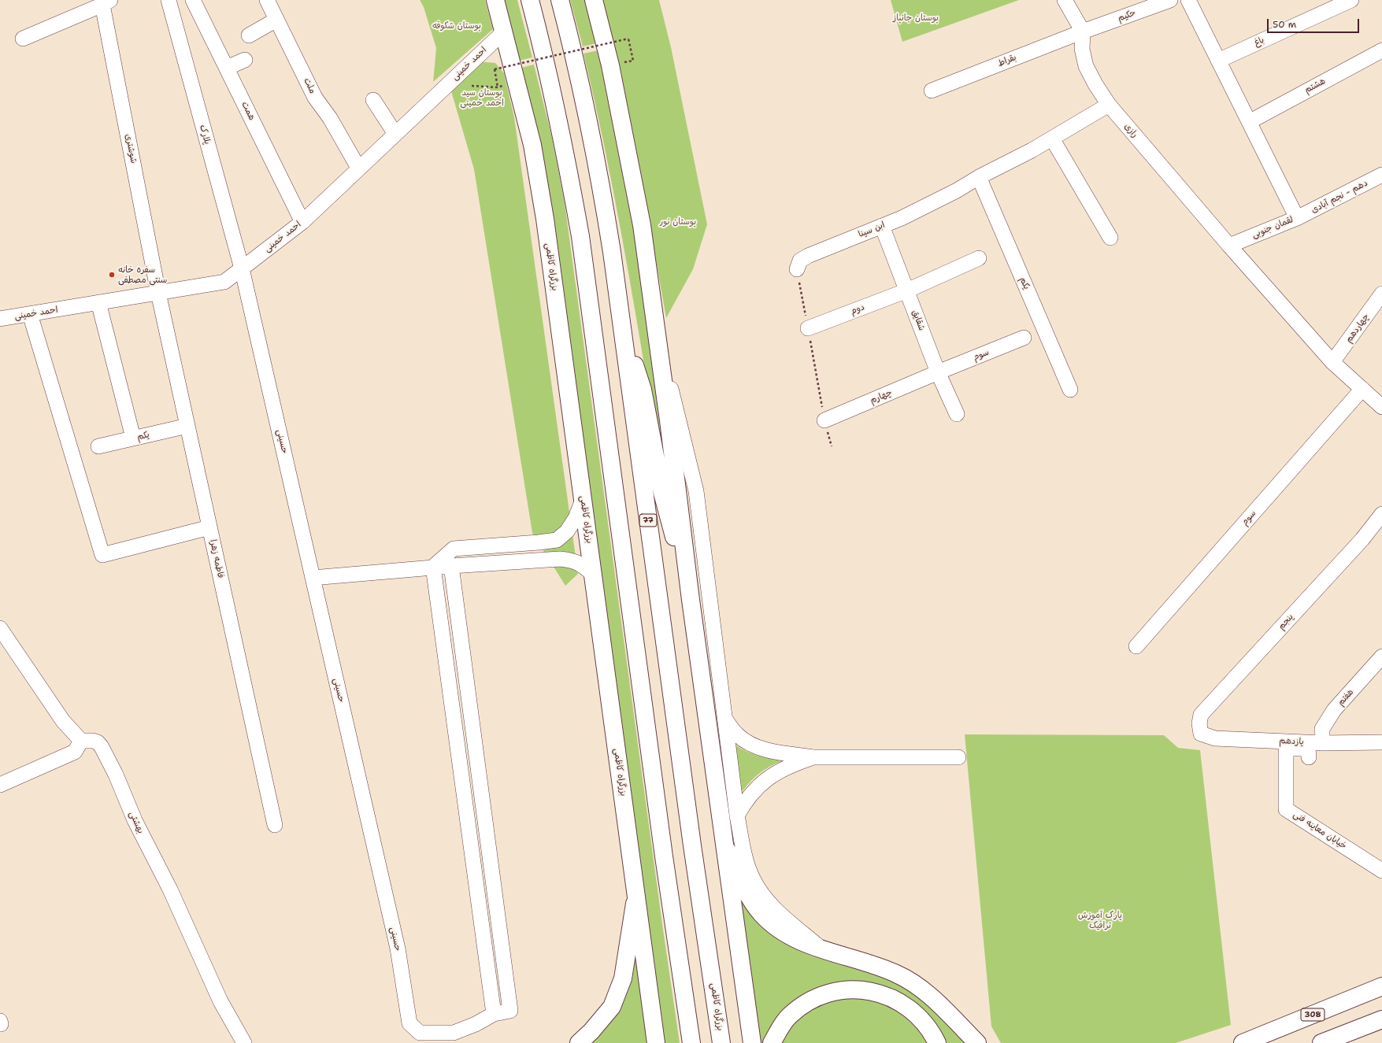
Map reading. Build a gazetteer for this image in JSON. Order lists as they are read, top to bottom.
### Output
{
  "streets": {
    "main road": ["بزرگراه کاظمی", "77", "308"],
    "street": [
      "حکیم",
      "باغ",
      "بقراط",
      "احمد خمینی",
      "ملت",
      "هشتم",
      "همت",
      "رازی",
      "پلارک",
      "شوشتری",
      "دهم - نجم آبادی",
      "لقمان جنوبی",
      "ابن سینا",
      "یکم",
      "دوم",
      "شقایق",
      "چهاردهم",
      "سوم",
      "چهارم",
      "حسینی",
      "فاطمه زهرا",
      "پنجم",
      "هفتم",
      "یازدهم",
      "بهشتی",
      "خیابان معاینه فنی"
    ]
  },
  "crossings": [
    ["حکیم", "بقراط"],
    ["حکیم", "رازی"],
    ["باغ", "لقمان جنوبی"],
    ["بقراط", "رازی"],
    ["احمد خمینی", "ملت"],
    ["احمد خمینی", "همت"],
    ["احمد خمینی", "پلارک"],
    ["احمد خمینی", "شوشتری"],
    ["احمد خمینی", "بزرگراه کاظمی"],
    ["احمد خمینی", "حسینی"],
    ["احمد خمینی", "فاطمه زهرا"],
    ["هشتم", "لقمان جنوبی"],
    ["رازی", "لقمان جنوبی"],
    ["رازی", "ابن سینا"],
    ["پلارک", "حسینی"],
    ["شوشتری", "فاطمه زهرا"],
    ["دهم - نجم آبادی", "لقمان جنوبی"],
    ["ابن سینا", "یکم"],
    ["ابن سینا", "شقایق"],
    ["یکم", "فاطمه زهرا"],
    ["دوم", "شقایق"],
    ["شقایق", "سوم"],
    ["شقایق", "چهارم"],
    ["سوم", "چهارم"],
    ["پنجم", "یازدهم"],
    ["هفتم", "یازدهم"]
  ],
  "parks": [
    "بوستان جانباز",
    "بوستان شکوفه",
    "بوستان سید احمد خمینی",
    "بوستان نور",
    "پارک آموزش ترافیک"
  ],
  "places": ["سفره خانه سنتی مصطفی"],
  "scale_bar": "50 m"
}
